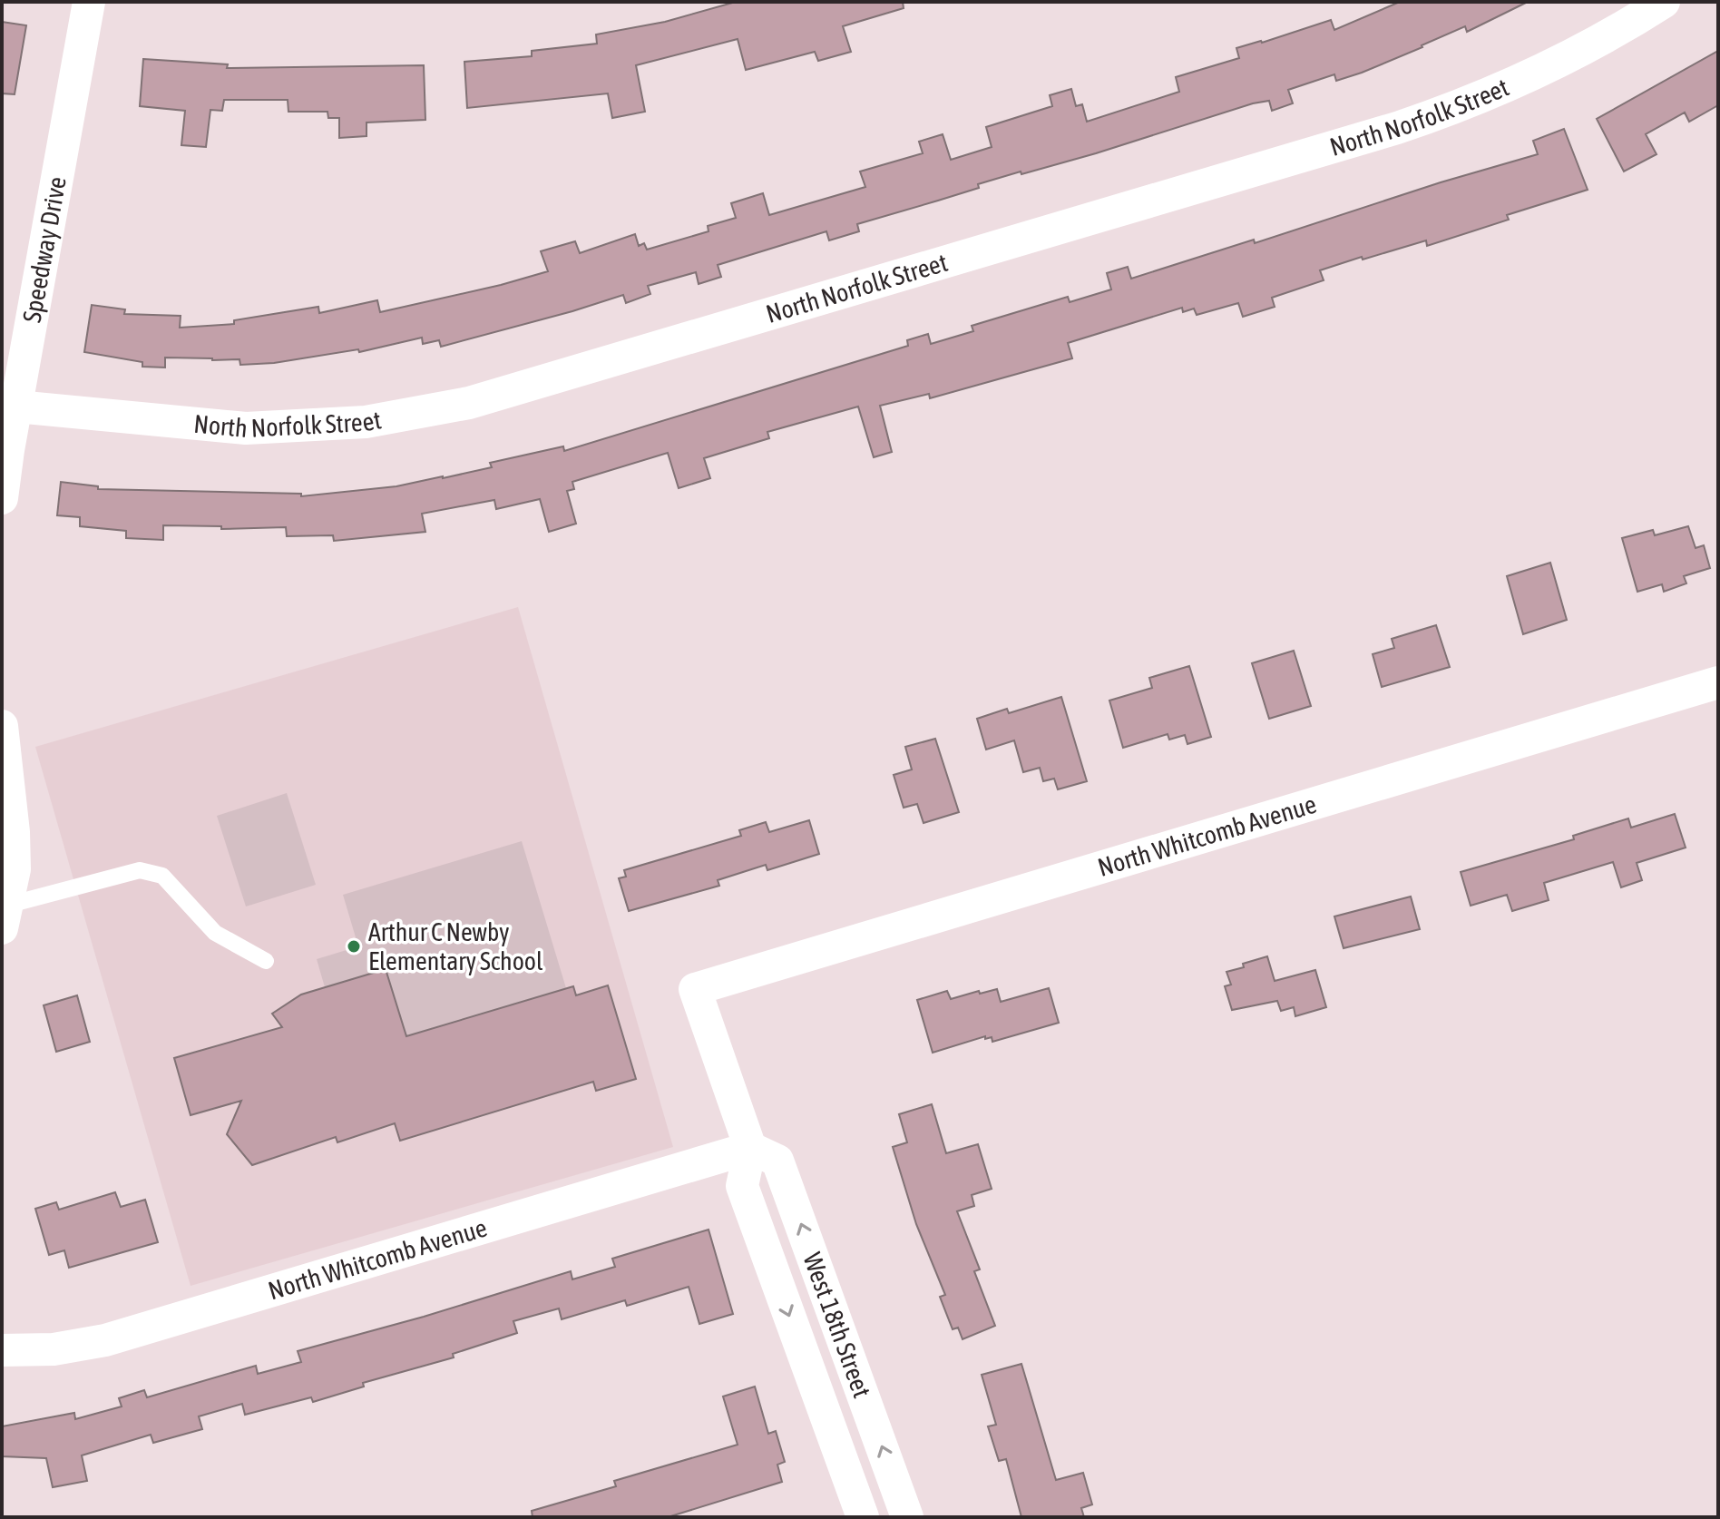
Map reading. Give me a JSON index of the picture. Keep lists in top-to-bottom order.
{
  "streets": {
    "street": [
      "North Norfolk Street",
      "Speedway Drive",
      "North Whitcomb Avenue",
      "West 18th Street"
    ]
  },
  "crossings": [
    ["North Norfolk Street", "Speedway Drive"],
    ["North Whitcomb Avenue", "West 18th Street"]
  ],
  "places": ["Arthur C Newby Elementary School"]
}
